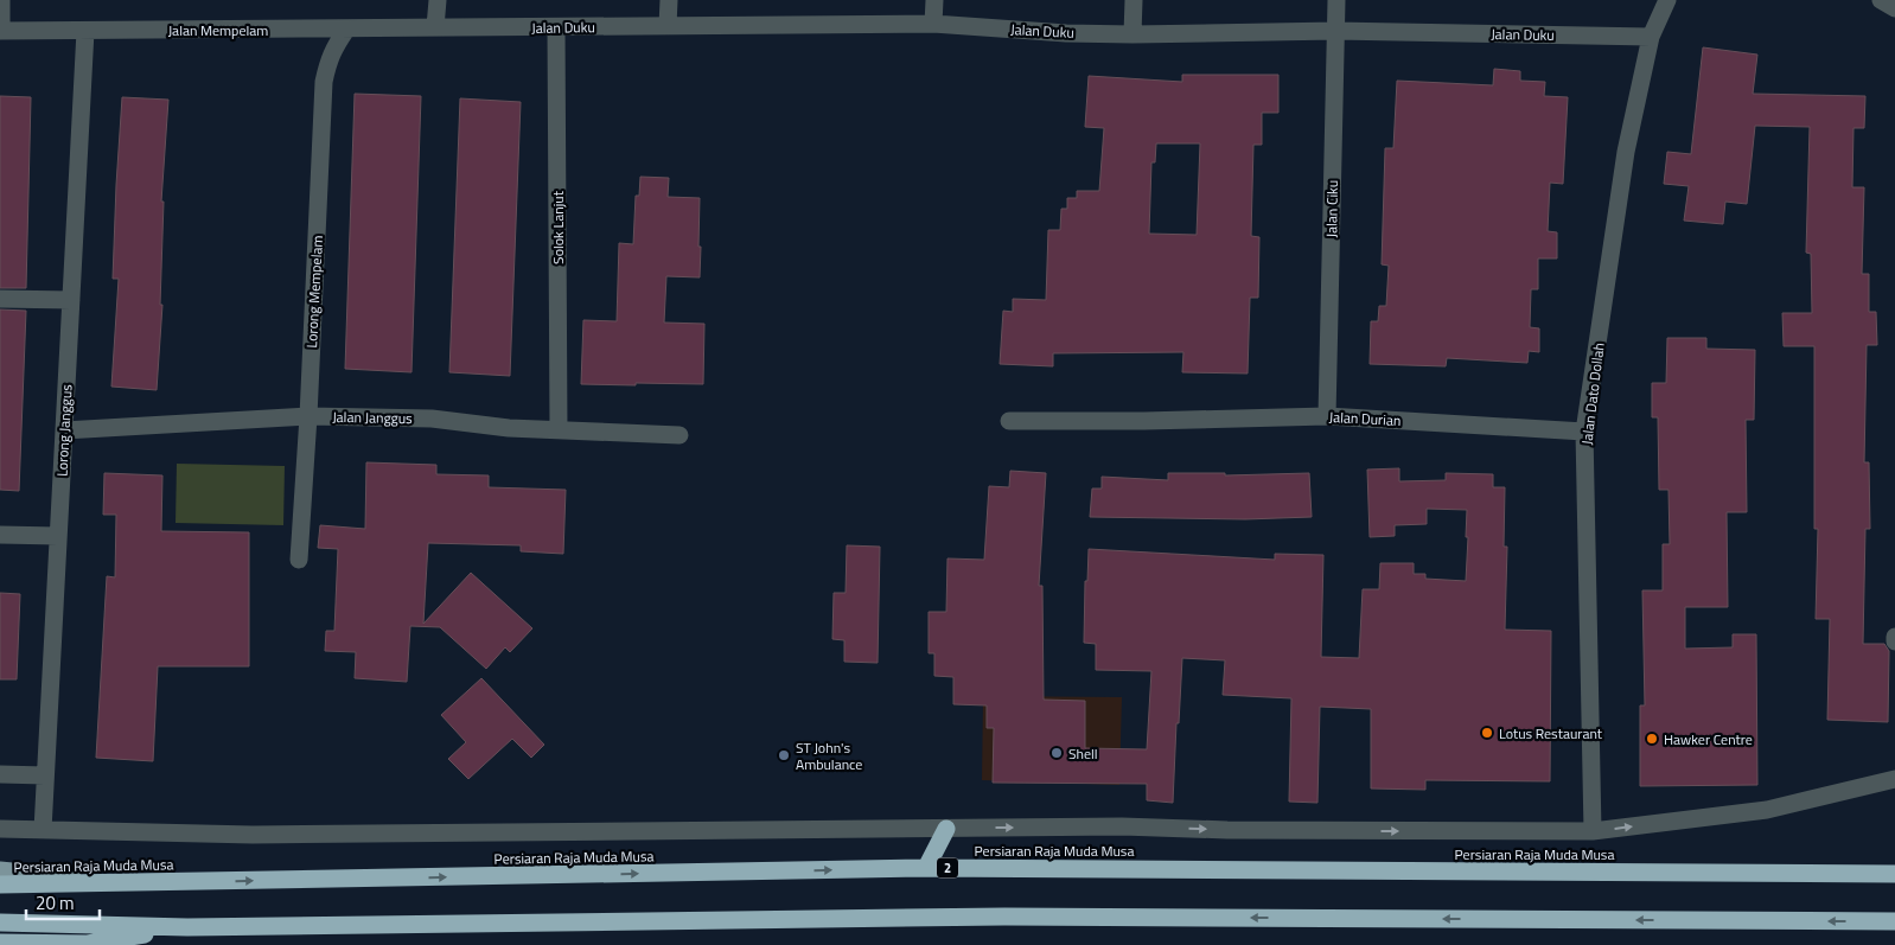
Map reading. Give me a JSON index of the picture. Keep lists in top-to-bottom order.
{
  "streets": {
    "highway": ["Persiaran Raja Muda Musa", "2"],
    "street": [
      "Jalan Duku",
      "Jalan Mempelam",
      "Jalan Ciku",
      "Solok Lanjut",
      "Lorong Mempelam",
      "Jalan Dato Dollah",
      "Jalan Janggus",
      "Jalan Durian",
      "Lorong Janggus"
    ]
  },
  "crossings": [
    ["Jalan Duku", "Jalan Mempelam"],
    ["Jalan Duku", "Jalan Ciku"],
    ["Jalan Duku", "Solok Lanjut"],
    ["Jalan Duku", "Jalan Dato Dollah"],
    ["Jalan Mempelam", "Lorong Mempelam"],
    ["Jalan Mempelam", "Lorong Janggus"],
    ["Jalan Ciku", "Jalan Durian"],
    ["Solok Lanjut", "Jalan Janggus"],
    ["Lorong Mempelam", "Jalan Janggus"],
    ["Jalan Dato Dollah", "Jalan Durian"],
    ["Jalan Janggus", "Lorong Janggus"]
  ],
  "places": [
    "Lotus Restaurant",
    "Hawker Centre",
    "Shell",
    "ST John's Ambulance"
  ],
  "scale_bar": "20 m"
}
